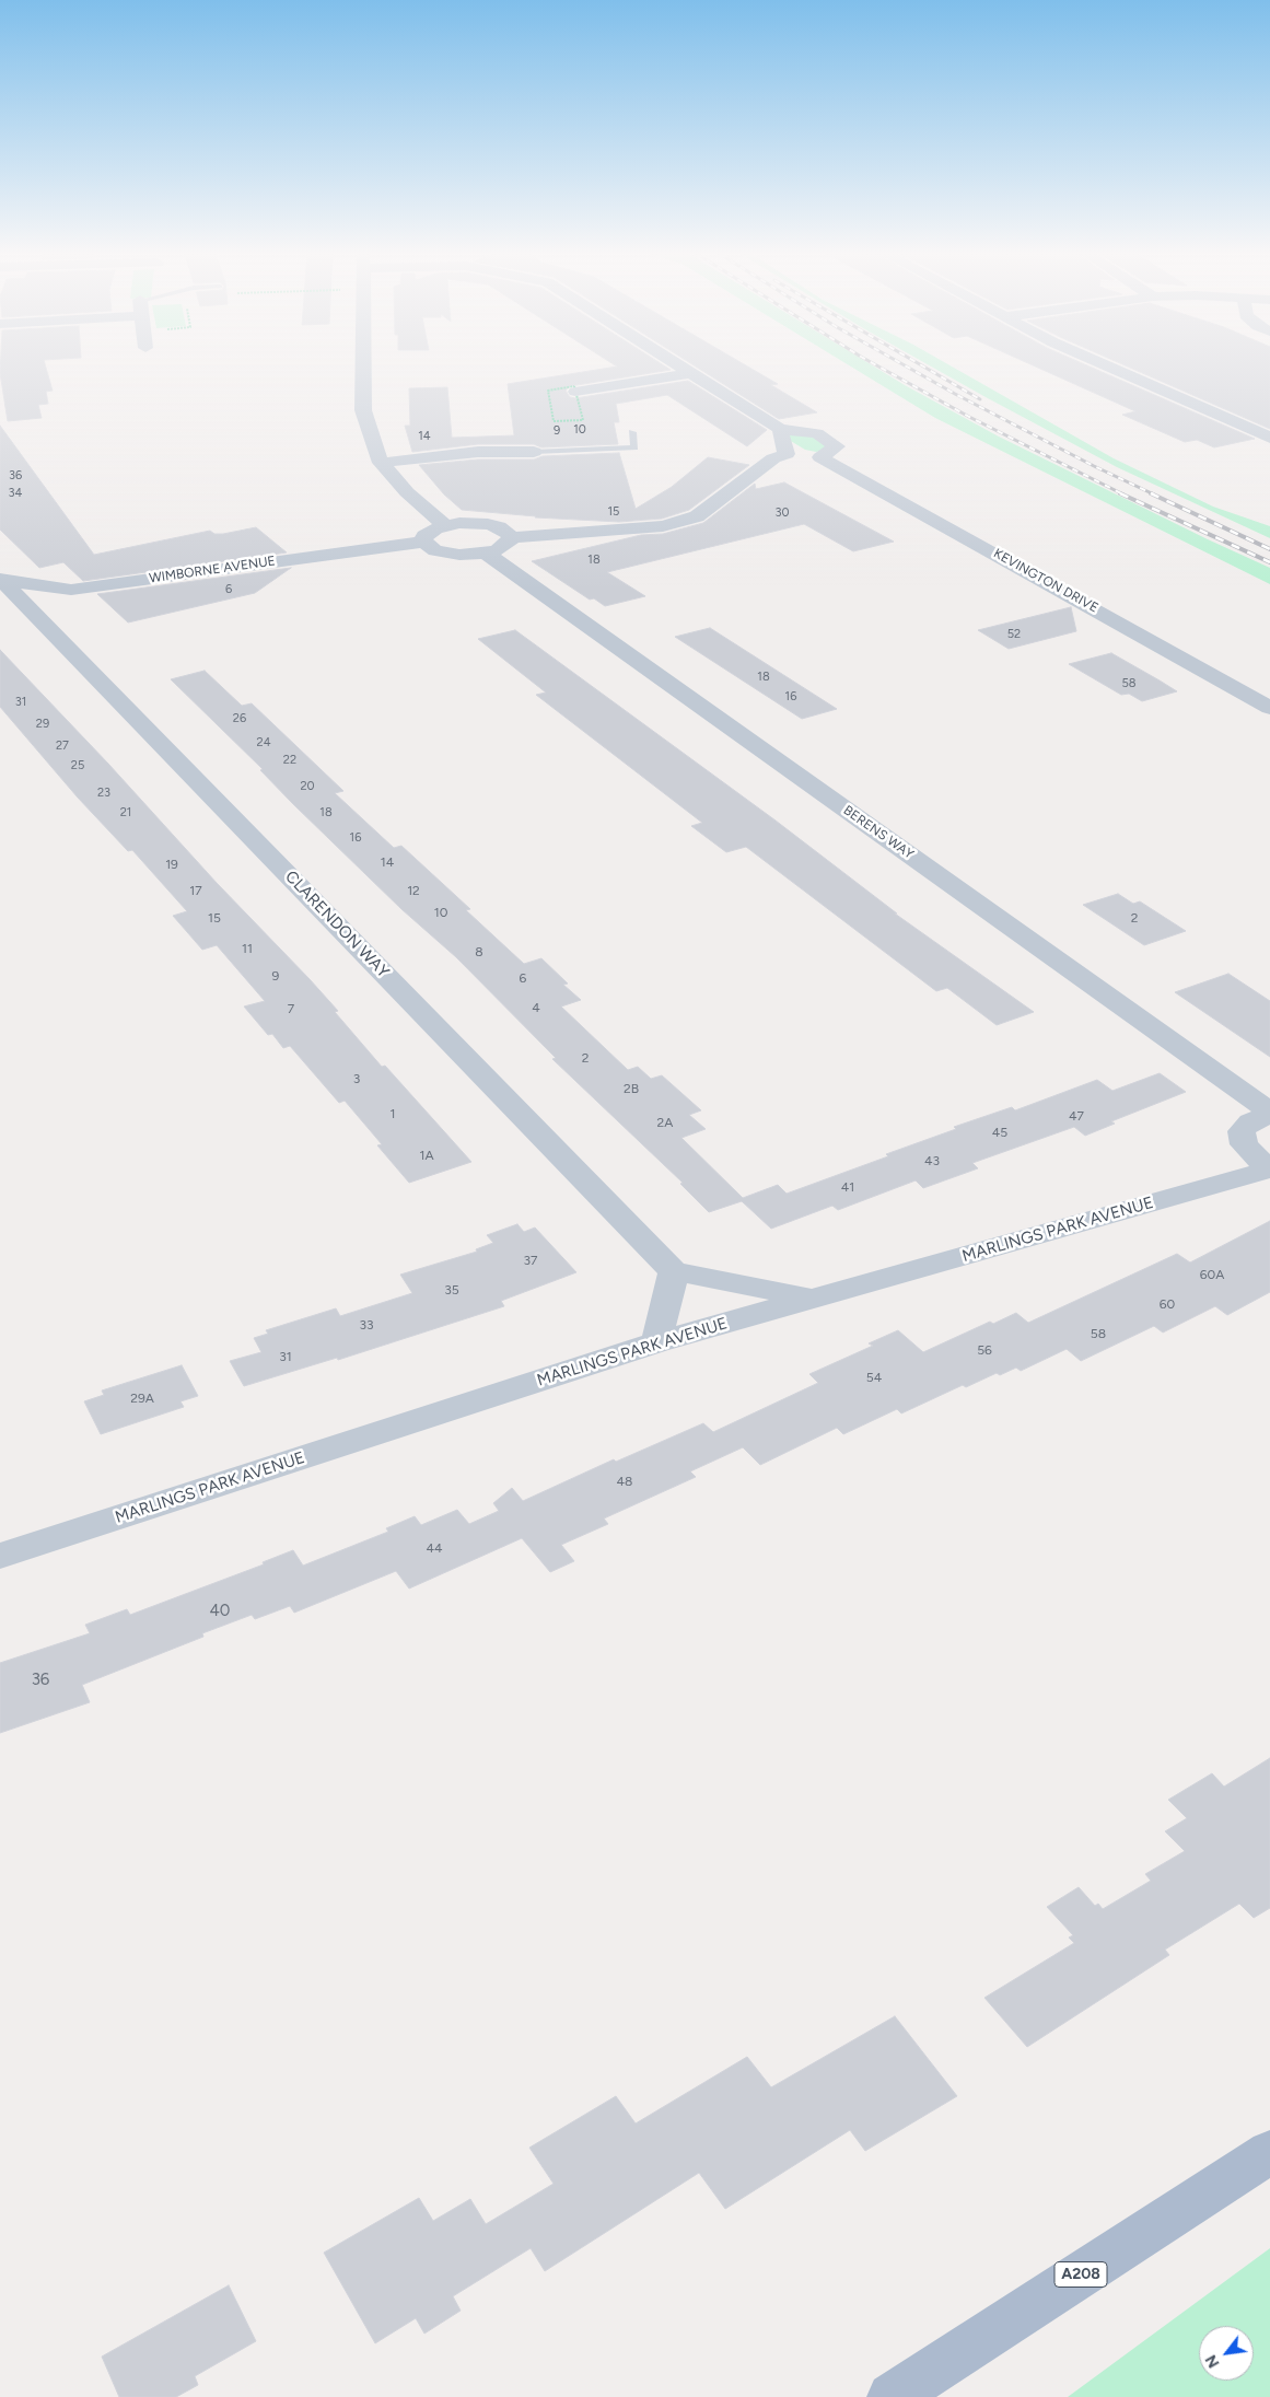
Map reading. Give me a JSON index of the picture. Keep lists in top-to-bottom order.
{
  "streets": {
    "main road": ["A208"],
    "street": [
      "WIMBORNE AVENUE",
      "KEVINGTON DRIVE",
      "BERENS WAY",
      "CLARENDON WAY",
      "MARLINGS PARK AVENUE"
    ]
  },
  "crossings": [
    ["WIMBORNE AVENUE", "CLARENDON WAY"],
    ["BERENS WAY", "MARLINGS PARK AVENUE"]
  ],
  "house_numbers": [
    "10",
    "9",
    "14",
    "36",
    "34",
    "15",
    "30",
    "18",
    "6",
    "52",
    "18",
    "58",
    "16",
    "31",
    "26",
    "29",
    "24",
    "27",
    "22",
    "25",
    "20",
    "23",
    "21",
    "18",
    "16",
    "14",
    "19",
    "17",
    "12",
    "10",
    "15",
    "2",
    "11",
    "8",
    "9",
    "6",
    "4",
    "7",
    "2",
    "3",
    "2B",
    "1",
    "47",
    "2A",
    "45",
    "1A",
    "43",
    "41",
    "37",
    "60A",
    "35",
    "60",
    "33",
    "58",
    "56",
    "31",
    "54",
    "29A",
    "48",
    "44",
    "40",
    "36"
  ],
  "north": "bottom left"
}
